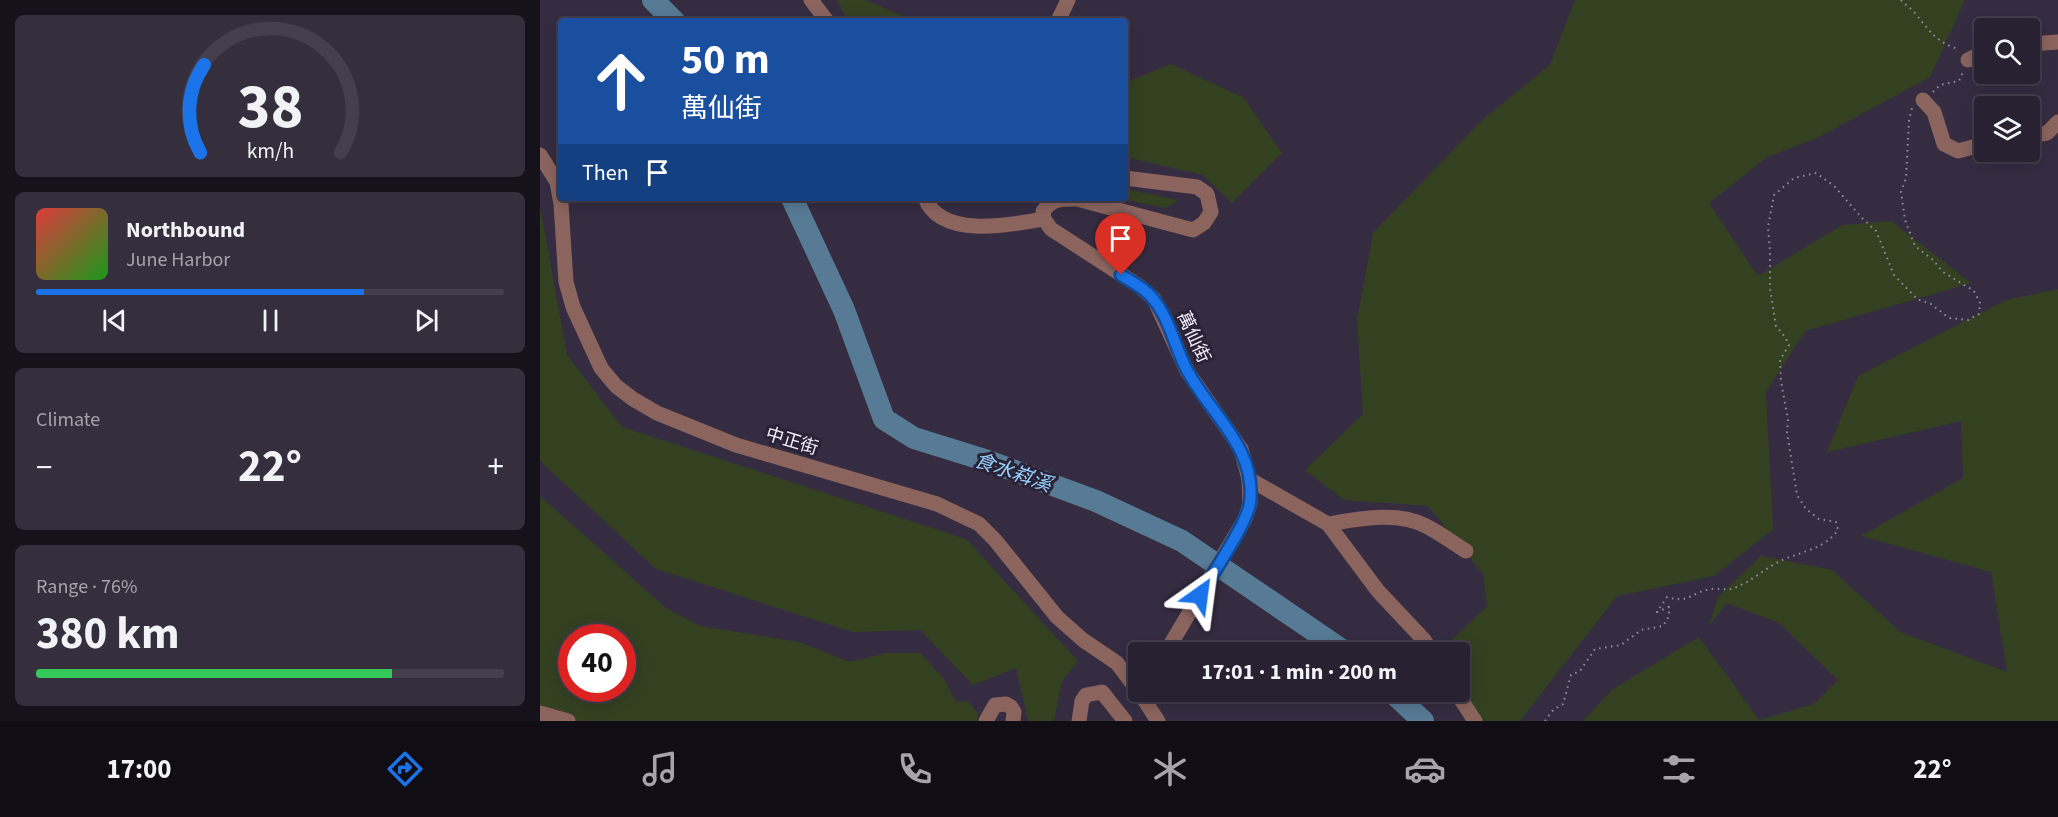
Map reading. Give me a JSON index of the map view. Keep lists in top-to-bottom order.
{
  "streets": {
    "street": ["萬仙街", "中正街"]
  },
  "water": ["食水嵙溪"],
  "page": {
    "turn": ["50 m", "萬仙街"],
    "then": "Then",
    "song": ["Northbound", "June Harbor"],
    "tile": [
      "Climate",
      ["Range · 76%", "380 km"]
    ],
    "heat": ["−", "22°", "+"],
    "limit": "40",
    "trip": "17:01 · 1 min · 200 m",
    "tabs": ["17:00", "22°"],
    "gauge": ["38", "km/h"]
  }
}
